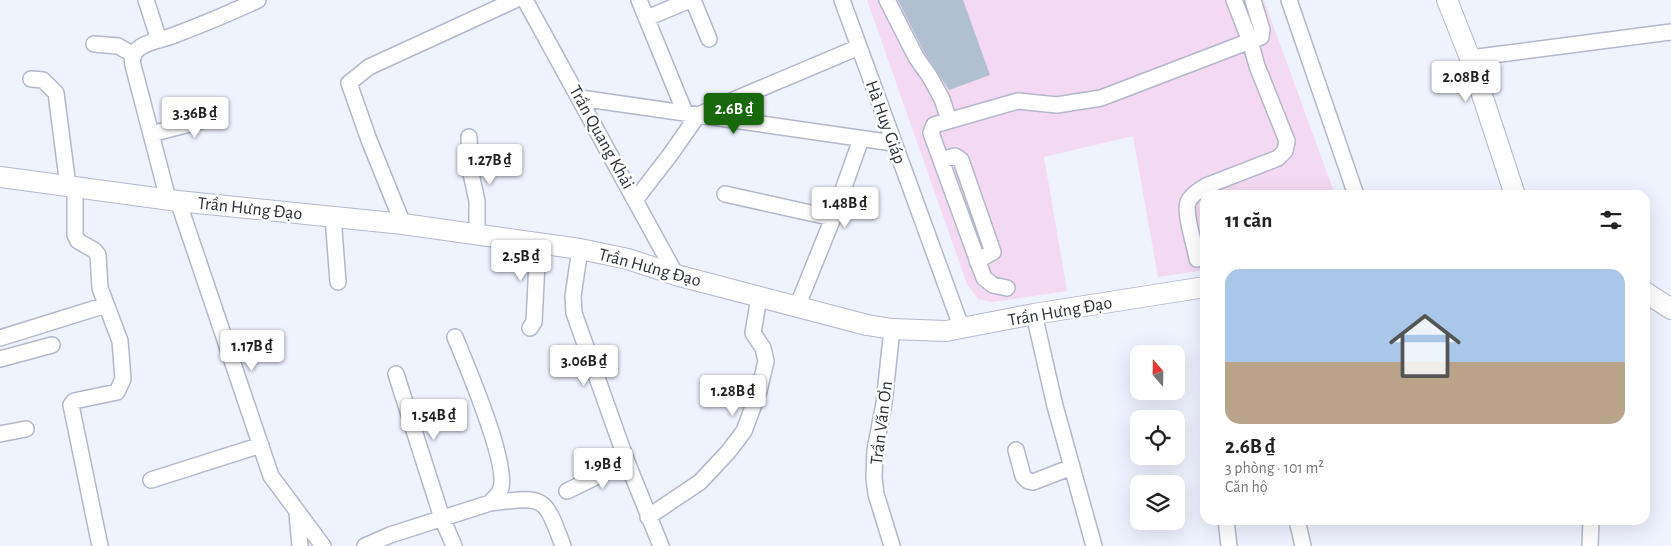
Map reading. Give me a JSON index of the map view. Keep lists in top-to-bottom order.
{
  "streets": {
    "main road": ["Trần Hưng Đạo"],
    "street": ["Hà Huy Giáp", "Trần Quang Khải", "Trần Văn Ơn"]
  },
  "crossings": [
    ["Hà Huy Giáp", "Trần Hưng Đạo"],
    ["Trần Quang Khải", "Trần Hưng Đạo"],
    ["Trần Hưng Đạo", "Trần Văn Ơn"]
  ],
  "north": "top",
  "page": {
    "price": [
      "2.08B ₫",
      "2.6B ₫",
      "3.36B ₫",
      "1.27B ₫",
      "1.48B ₫",
      "2.5B ₫",
      "1.17B ₫",
      "3.06B ₫",
      "1.28B ₫",
      "1.54B ₫",
      "1.9B ₫"
    ],
    "heading": "11 căn",
    "list": [
      {
        "name": "2.6B ₫",
        "note": "3 phòng · 101 m² · Căn hộ"
      }
    ]
  }
}
